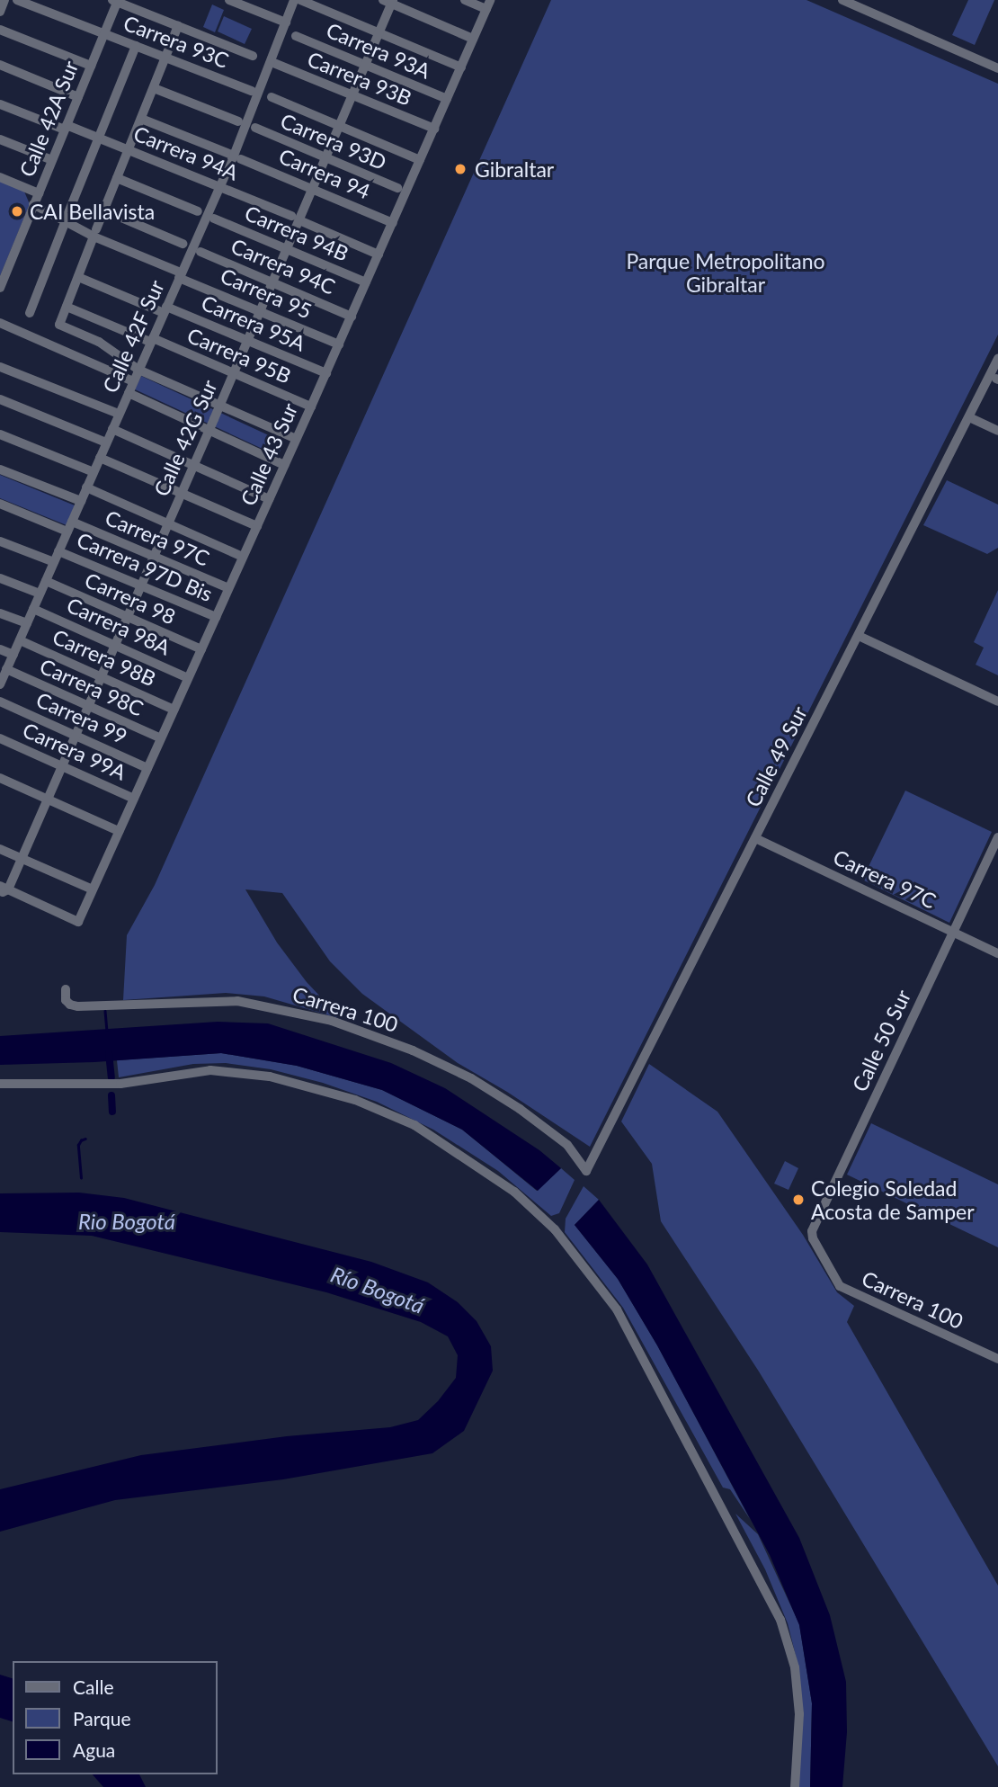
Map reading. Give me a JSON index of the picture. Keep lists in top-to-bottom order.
{
  "streets": {
    "street": [
      "Carrera 93C",
      "Carrera 93A",
      "Carrera 93B",
      "Calle 42A Sur",
      "Carrera 93D",
      "Carrera 94A",
      "Carrera 94",
      "Carrera 94B",
      "Carrera 94C",
      "Carrera 95",
      "Carrera 95A",
      "Calle 42F Sur",
      "Carrera 95B",
      "Calle 42G Sur",
      "Calle 43 Sur",
      "Carrera 97C",
      "Carrera 97D Bis",
      "Carrera 98",
      "Carrera 98A",
      "Carrera 98B",
      "Carrera 98C",
      "Carrera 99",
      "Carrera 99A",
      "Calle 49 Sur",
      "Carrera 100",
      "Calle 50 Sur"
    ]
  },
  "crossings": [
    ["Carrera 93C", "Calle 42A Sur"],
    ["Carrera 93A", "Calle 42G Sur"],
    ["Carrera 93A", "Calle 43 Sur"],
    ["Carrera 93B", "Calle 42F Sur"],
    ["Carrera 93B", "Calle 42G Sur"],
    ["Carrera 93B", "Calle 43 Sur"],
    ["Calle 42A Sur", "Carrera 94A"],
    ["Calle 42A Sur", "Carrera 95"],
    ["Carrera 93D", "Calle 42G Sur"],
    ["Carrera 94A", "Calle 42F Sur"],
    ["Carrera 94A", "Calle 42G Sur"],
    ["Carrera 94A", "Calle 43 Sur"],
    ["Carrera 94", "Calle 42F Sur"],
    ["Carrera 94", "Calle 42G Sur"],
    ["Carrera 94", "Calle 43 Sur"],
    ["Carrera 94B", "Calle 42G Sur"],
    ["Carrera 94B", "Calle 43 Sur"],
    ["Carrera 94C", "Calle 42G Sur"],
    ["Carrera 94C", "Calle 43 Sur"],
    ["Carrera 95", "Calle 42F Sur"],
    ["Carrera 95", "Calle 42G Sur"],
    ["Carrera 95", "Calle 43 Sur"],
    ["Carrera 95A", "Calle 42F Sur"],
    ["Carrera 95A", "Calle 42G Sur"],
    ["Carrera 95A", "Calle 43 Sur"],
    ["Calle 42F Sur", "Carrera 95B"],
    ["Calle 42F Sur", "Carrera 97C"],
    ["Calle 42F Sur", "Carrera 97D Bis"],
    ["Calle 42F Sur", "Carrera 98"],
    ["Calle 42F Sur", "Carrera 98A"],
    ["Calle 42F Sur", "Carrera 98B"],
    ["Calle 42F Sur", "Carrera 98C"],
    ["Carrera 95B", "Calle 42G Sur"],
    ["Carrera 95B", "Calle 43 Sur"],
    ["Calle 42G Sur", "Calle 43 Sur"],
    ["Calle 42G Sur", "Carrera 97C"],
    ["Calle 42G Sur", "Carrera 97D Bis"],
    ["Calle 42G Sur", "Carrera 98"],
    ["Calle 42G Sur", "Carrera 98A"],
    ["Calle 42G Sur", "Carrera 98B"],
    ["Calle 42G Sur", "Carrera 98C"],
    ["Calle 42G Sur", "Carrera 99"],
    ["Calle 42G Sur", "Carrera 99A"],
    ["Calle 43 Sur", "Carrera 97C"],
    ["Calle 43 Sur", "Carrera 97D Bis"],
    ["Calle 43 Sur", "Carrera 98"],
    ["Calle 43 Sur", "Carrera 98A"],
    ["Calle 43 Sur", "Carrera 98B"],
    ["Calle 43 Sur", "Carrera 98C"],
    ["Calle 43 Sur", "Carrera 99"],
    ["Calle 43 Sur", "Carrera 99A"],
    ["Carrera 97C", "Calle 49 Sur"],
    ["Carrera 97C", "Calle 50 Sur"],
    ["Calle 49 Sur", "Carrera 100"],
    ["Carrera 100", "Calle 50 Sur"]
  ],
  "water": ["Rio Bogotá", "Río Bogotá"],
  "parks": ["Parque Metropolitano Gibraltar"],
  "places": ["Gibraltar", "CAI Bellavista", "Colegio Soledad Acosta de Samper"],
  "legend": ["Calle", "Parque", "Agua"]
}
